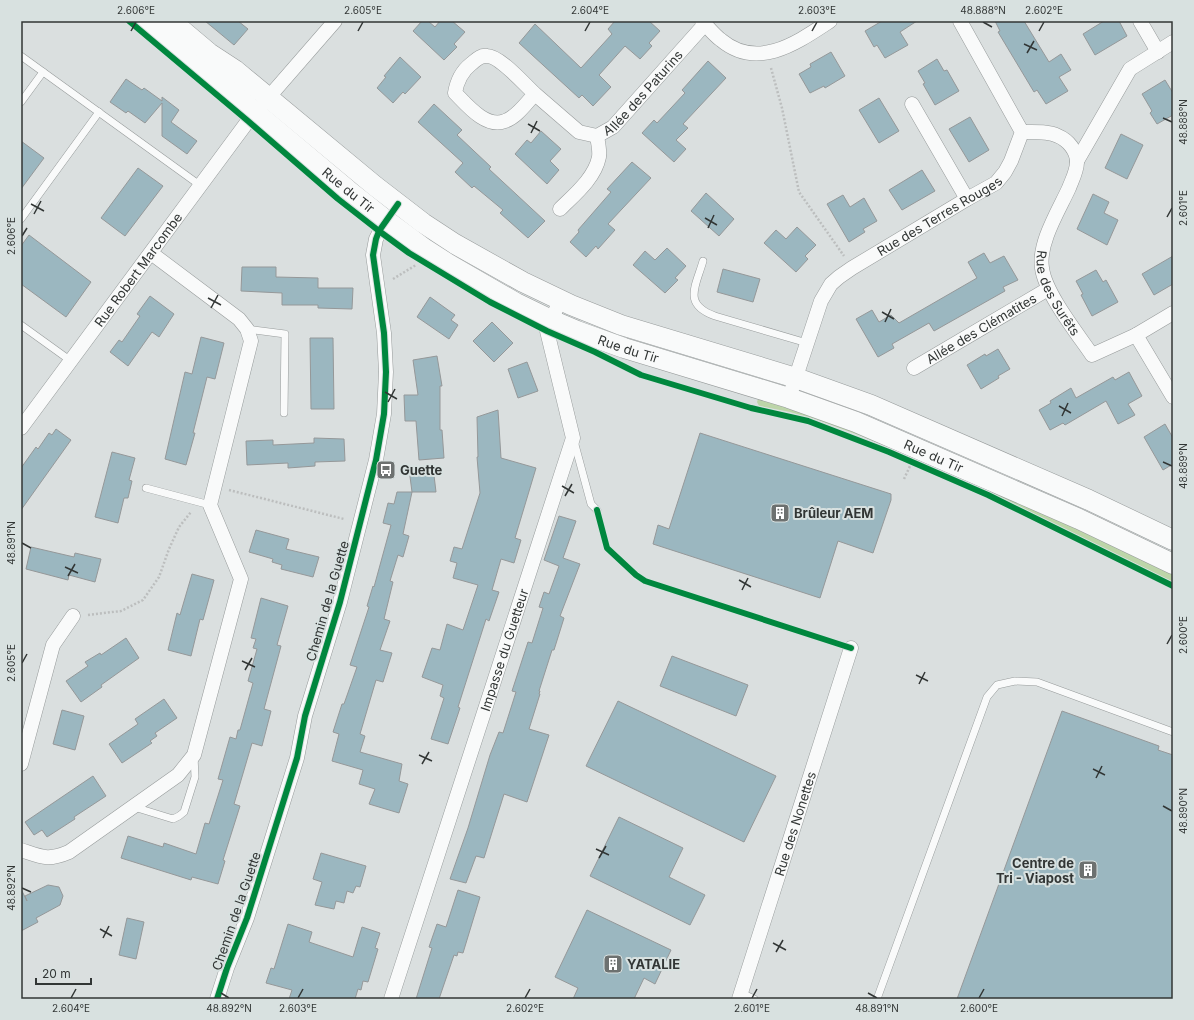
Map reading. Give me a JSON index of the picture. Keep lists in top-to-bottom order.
{
  "streets": {
    "main road": ["Rue du Tir", "Chemin de la Guette"],
    "street": [
      "Allée des Paturins",
      "Rue des Terres Rouges",
      "Rue Robert Marcombe",
      "Rue des Surêts",
      "Allée des Clématites",
      "Impasse du Guetteur",
      "Rue des Nonettes"
    ]
  },
  "crossings": [
    ["Rue du Tir", "Rue des Terres Rouges"],
    ["Rue du Tir", "Rue Robert Marcombe"],
    ["Rue du Tir", "Chemin de la Guette"],
    ["Rue des Surêts", "Allée des Clématites"]
  ],
  "places": {
    "bus stop": ["Guette"],
    "building": ["Brûleur AEM", "Centre de Tri - Viapost", "YATALIE"]
  },
  "scale_bar": "20 m",
  "coordinates": [
    "2.606°E",
    "2.605°E",
    "2.604°E",
    "2.603°E",
    "48.888°N",
    "2.602°E",
    "2.601°E",
    "48.889°N",
    "48.891°N",
    "2.600°E",
    "48.890°N",
    "48.892°N"
  ]
}
